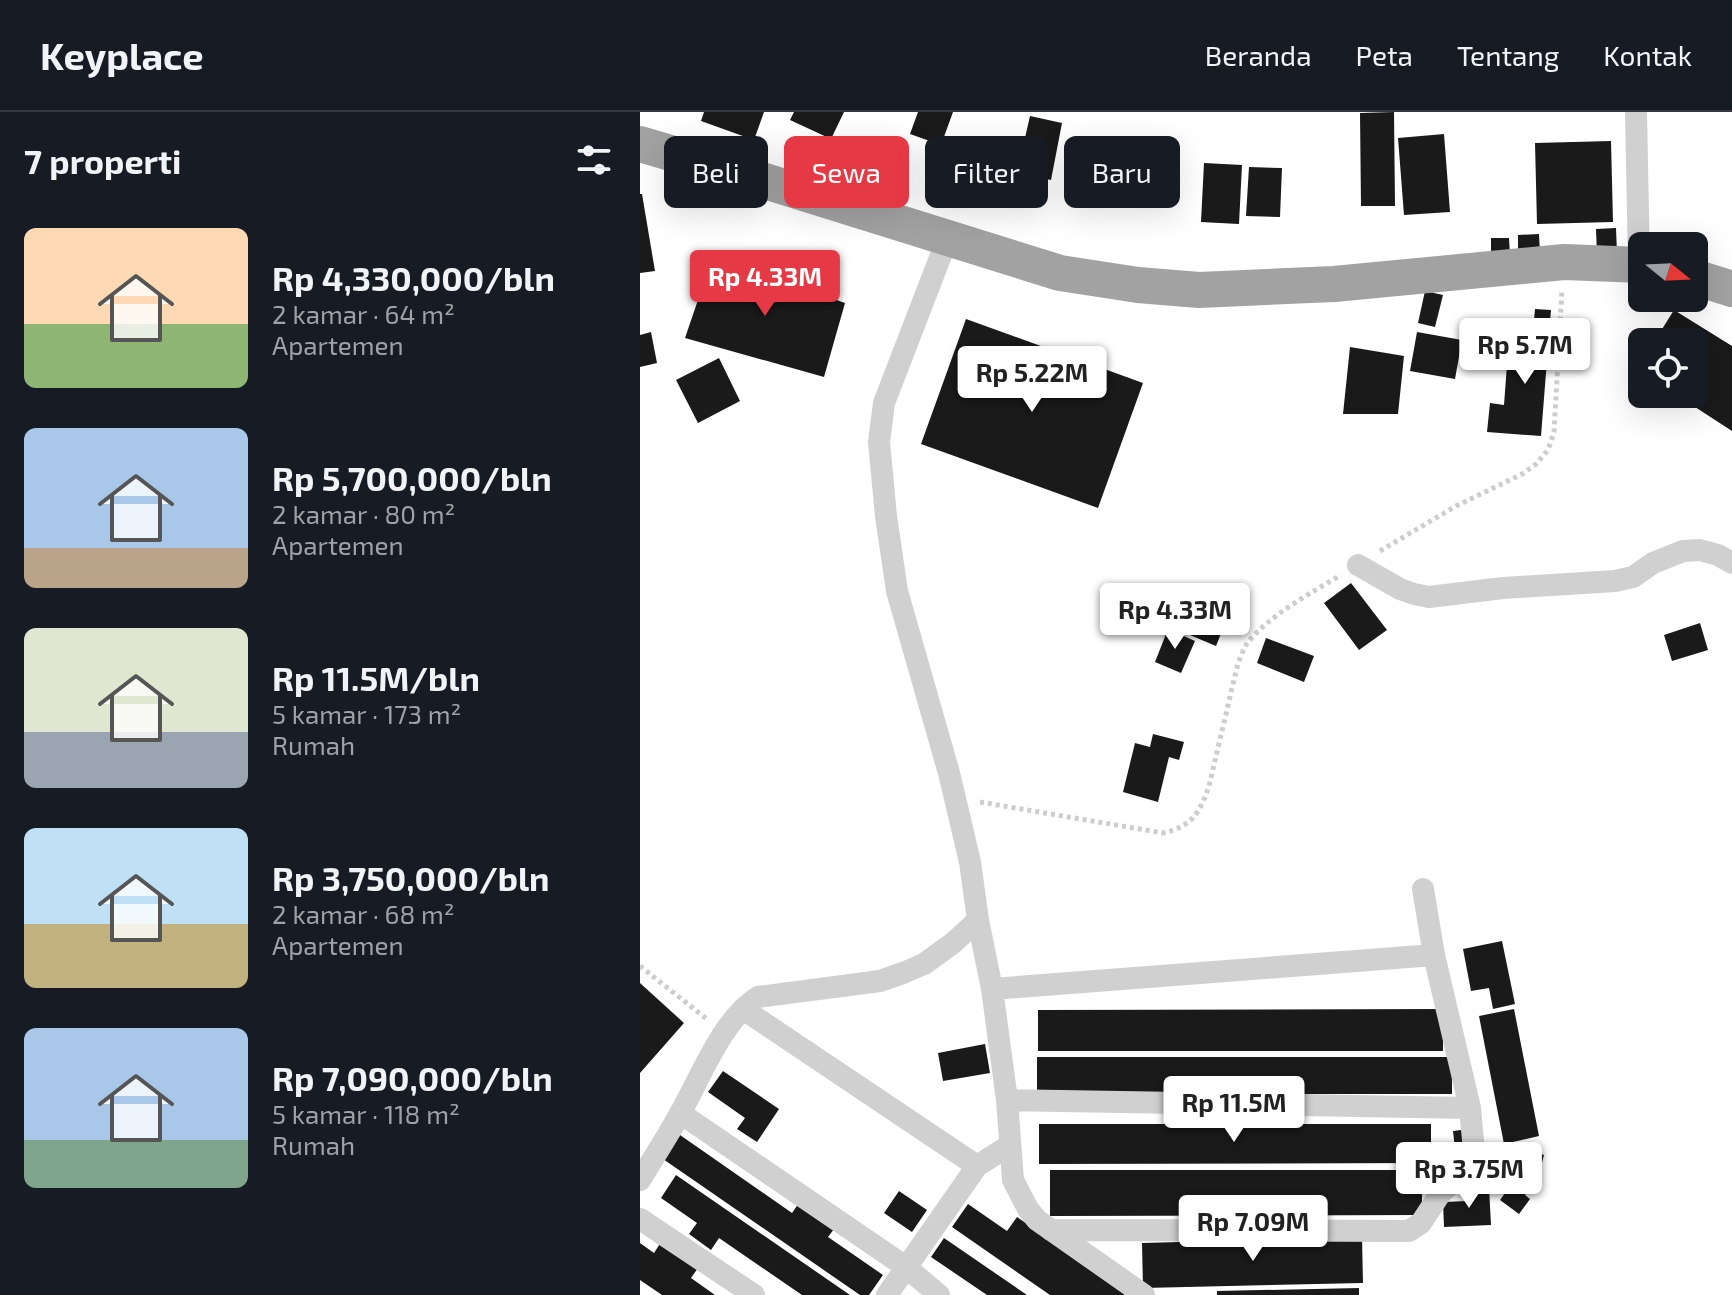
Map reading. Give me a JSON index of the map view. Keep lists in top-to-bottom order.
{
  "north": "right",
  "page": {
    "header": "Keyplace",
    "nav": [
      "Beranda",
      "Peta",
      "Tentang",
      "Kontak"
    ],
    "heading": "7 properti",
    "chip": [
      "Beli",
      "Sewa",
      "Filter",
      "Baru"
    ],
    "list": [
      {
        "name": "Rp 4,330,000/bln",
        "note": "2 kamar · 64 m² · Apartemen"
      },
      {
        "name": "Rp 5,700,000/bln",
        "note": "2 kamar · 80 m² · Apartemen"
      },
      {
        "name": "Rp 11.5M/bln",
        "note": "5 kamar · 173 m² · Rumah"
      },
      {
        "name": "Rp 3,750,000/bln",
        "note": "2 kamar · 68 m² · Apartemen"
      },
      {
        "name": "Rp 7,090,000/bln",
        "note": "5 kamar · 118 m² · Rumah"
      }
    ],
    "price": [
      "Rp 4.33M",
      "Rp 5.7M",
      "Rp 5.22M",
      "Rp 4.33M",
      "Rp 11.5M",
      "Rp 3.75M",
      "Rp 7.09M"
    ]
  }
}
